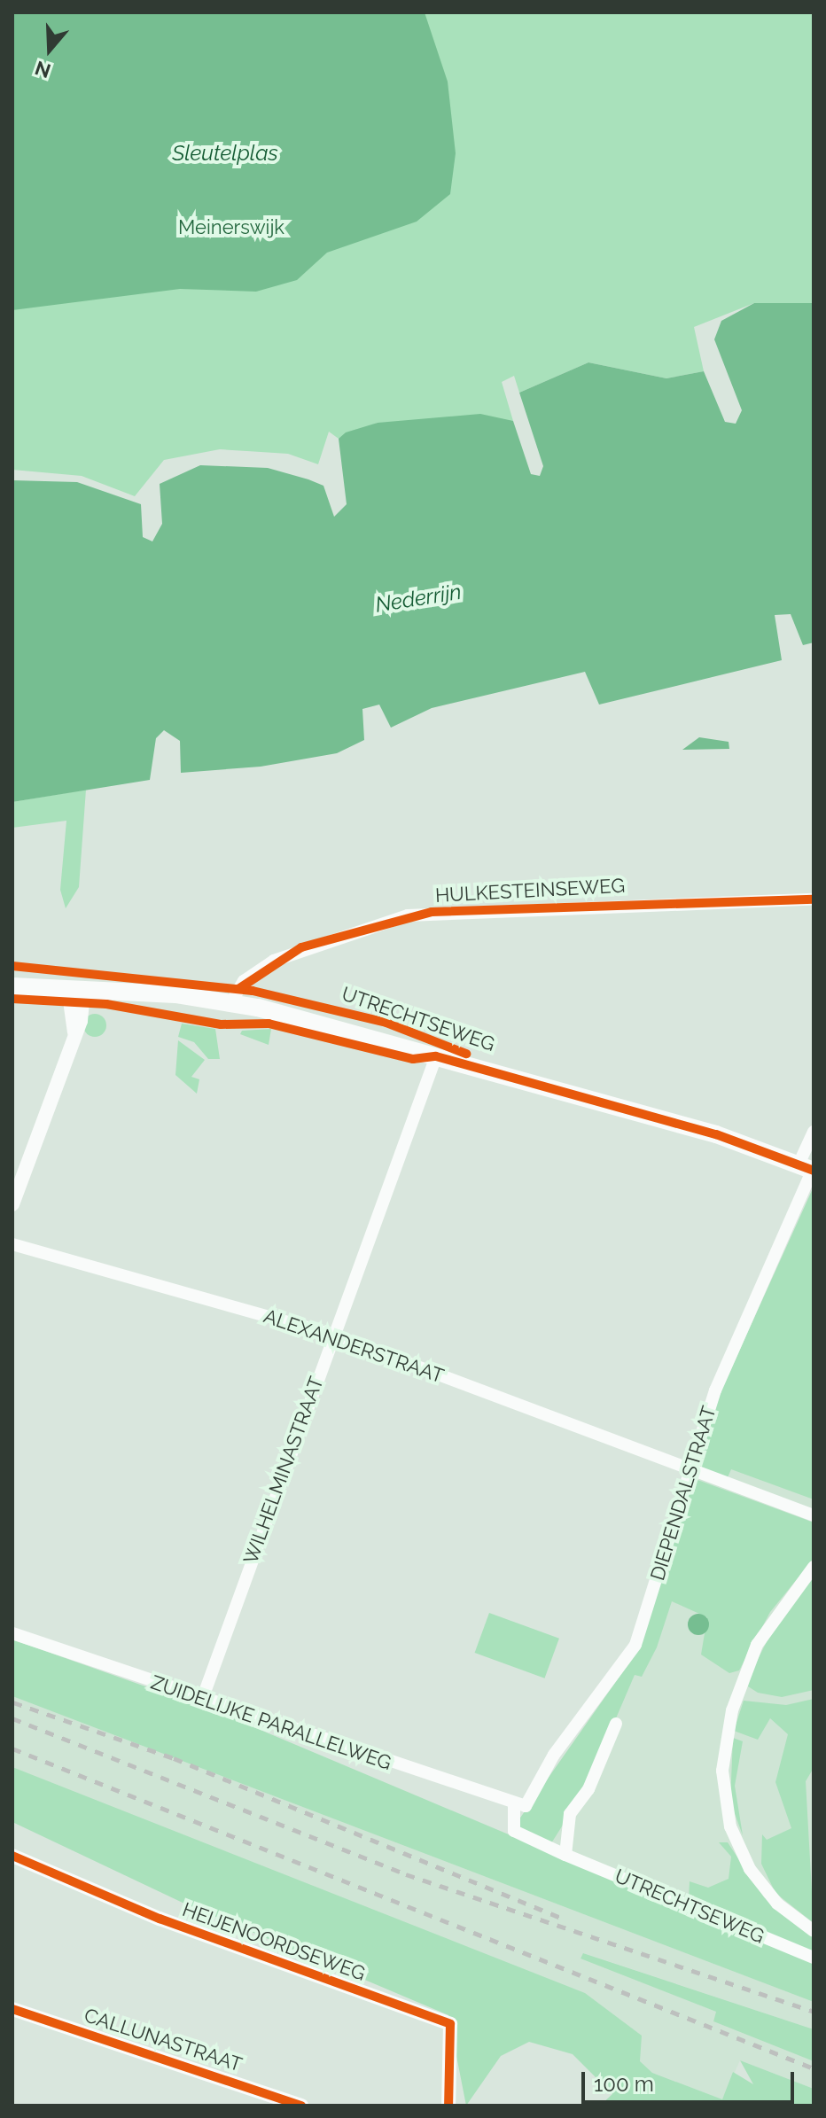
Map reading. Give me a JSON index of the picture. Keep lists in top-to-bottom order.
{
  "streets": {
    "main road": ["UTRECHTSEWEG"],
    "street": [
      "HULKESTEINSEWEG",
      "ALEXANDERSTRAAT",
      "WILHELMINASTRAAT",
      "DIEPENDALSTRAAT",
      "ZUIDELIJKE PARALLELWEG",
      "HEIJENOORDSEWEG",
      "CALLUNASTRAAT"
    ]
  },
  "crossings": [
    ["HULKESTEINSEWEG", "UTRECHTSEWEG"],
    ["UTRECHTSEWEG", "WILHELMINASTRAAT"],
    ["UTRECHTSEWEG", "DIEPENDALSTRAAT"],
    ["UTRECHTSEWEG", "ZUIDELIJKE PARALLELWEG"],
    ["ALEXANDERSTRAAT", "WILHELMINASTRAAT"],
    ["ALEXANDERSTRAAT", "DIEPENDALSTRAAT"],
    ["WILHELMINASTRAAT", "ZUIDELIJKE PARALLELWEG"],
    ["DIEPENDALSTRAAT", "ZUIDELIJKE PARALLELWEG"]
  ],
  "water": ["Sleutelplas", "Nederrijn"],
  "parks": ["Meinerswijk"],
  "scale_bar": "100 m",
  "north": "bottom"
}
